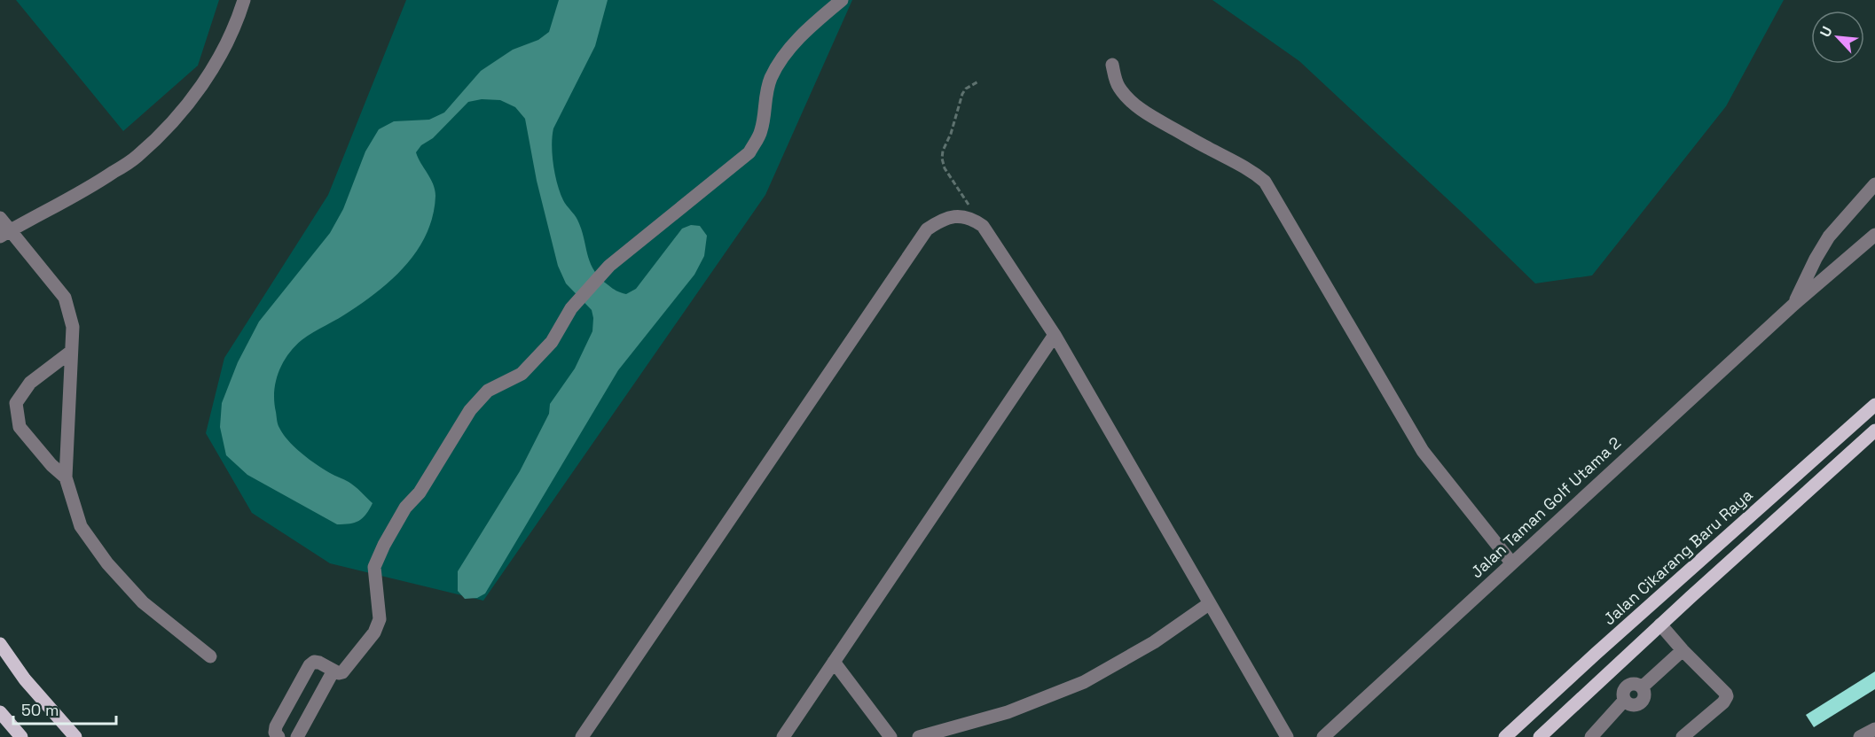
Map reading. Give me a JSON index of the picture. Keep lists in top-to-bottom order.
{
  "streets": {
    "main road": ["Jalan Cikarang Baru Raya"],
    "street": ["Jalan Taman Golf Utama 2"]
  },
  "scale_bar": "50 m",
  "north": "top left"
}
